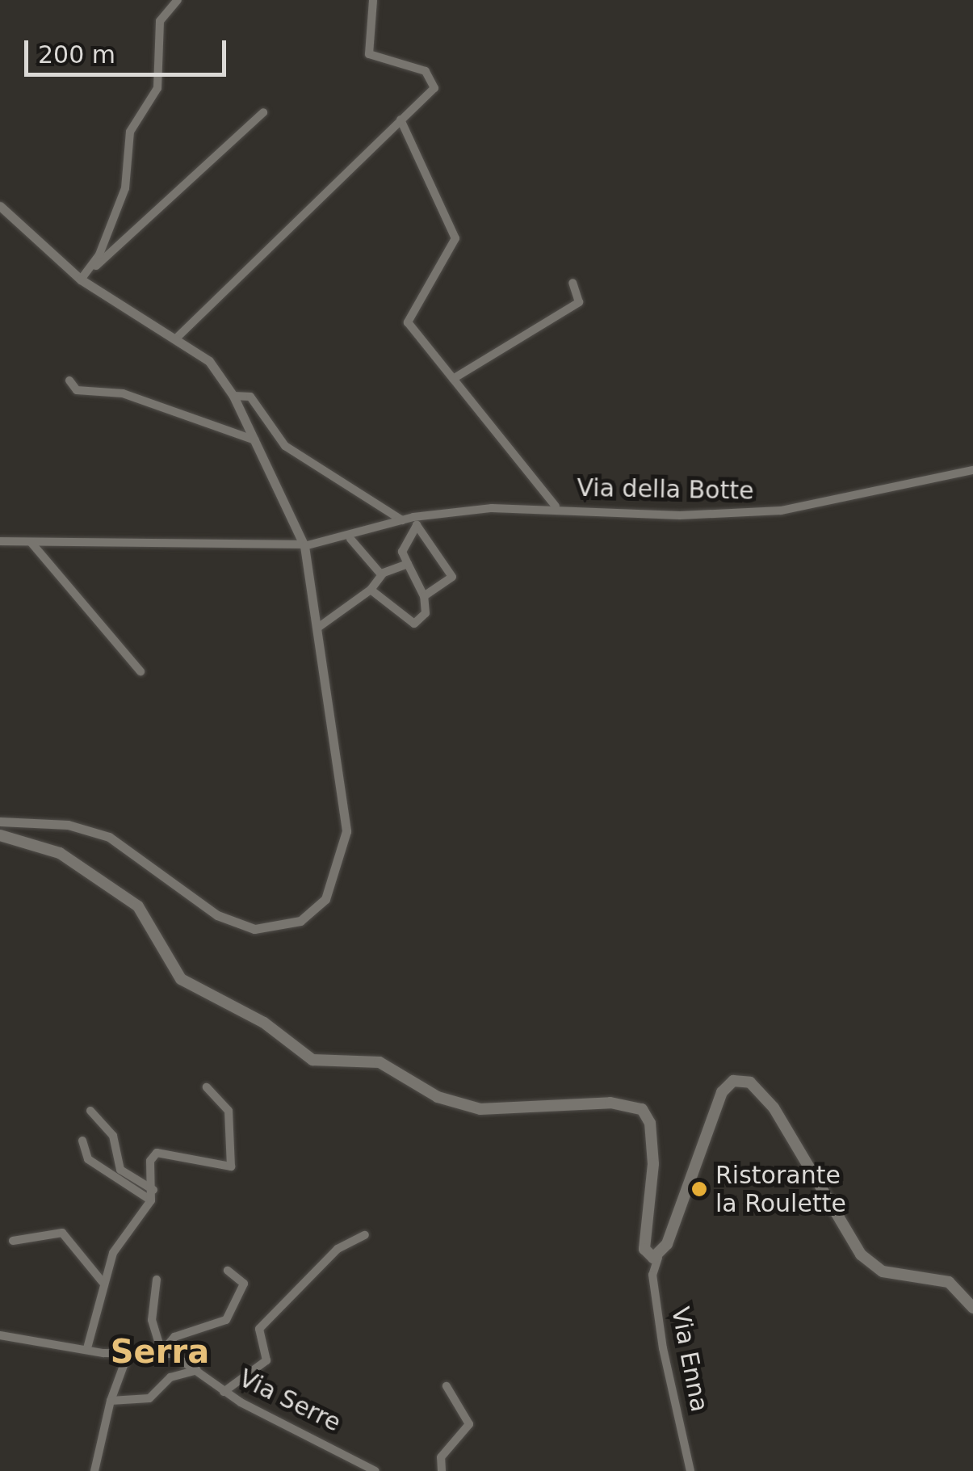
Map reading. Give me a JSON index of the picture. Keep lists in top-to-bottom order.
{
  "streets": {
    "street": ["Via della Botte", "Via Enna", "Via Serre"]
  },
  "districts": ["Serra"],
  "places": ["Ristorante la Roulette"],
  "scale_bar": "200 m"
}
